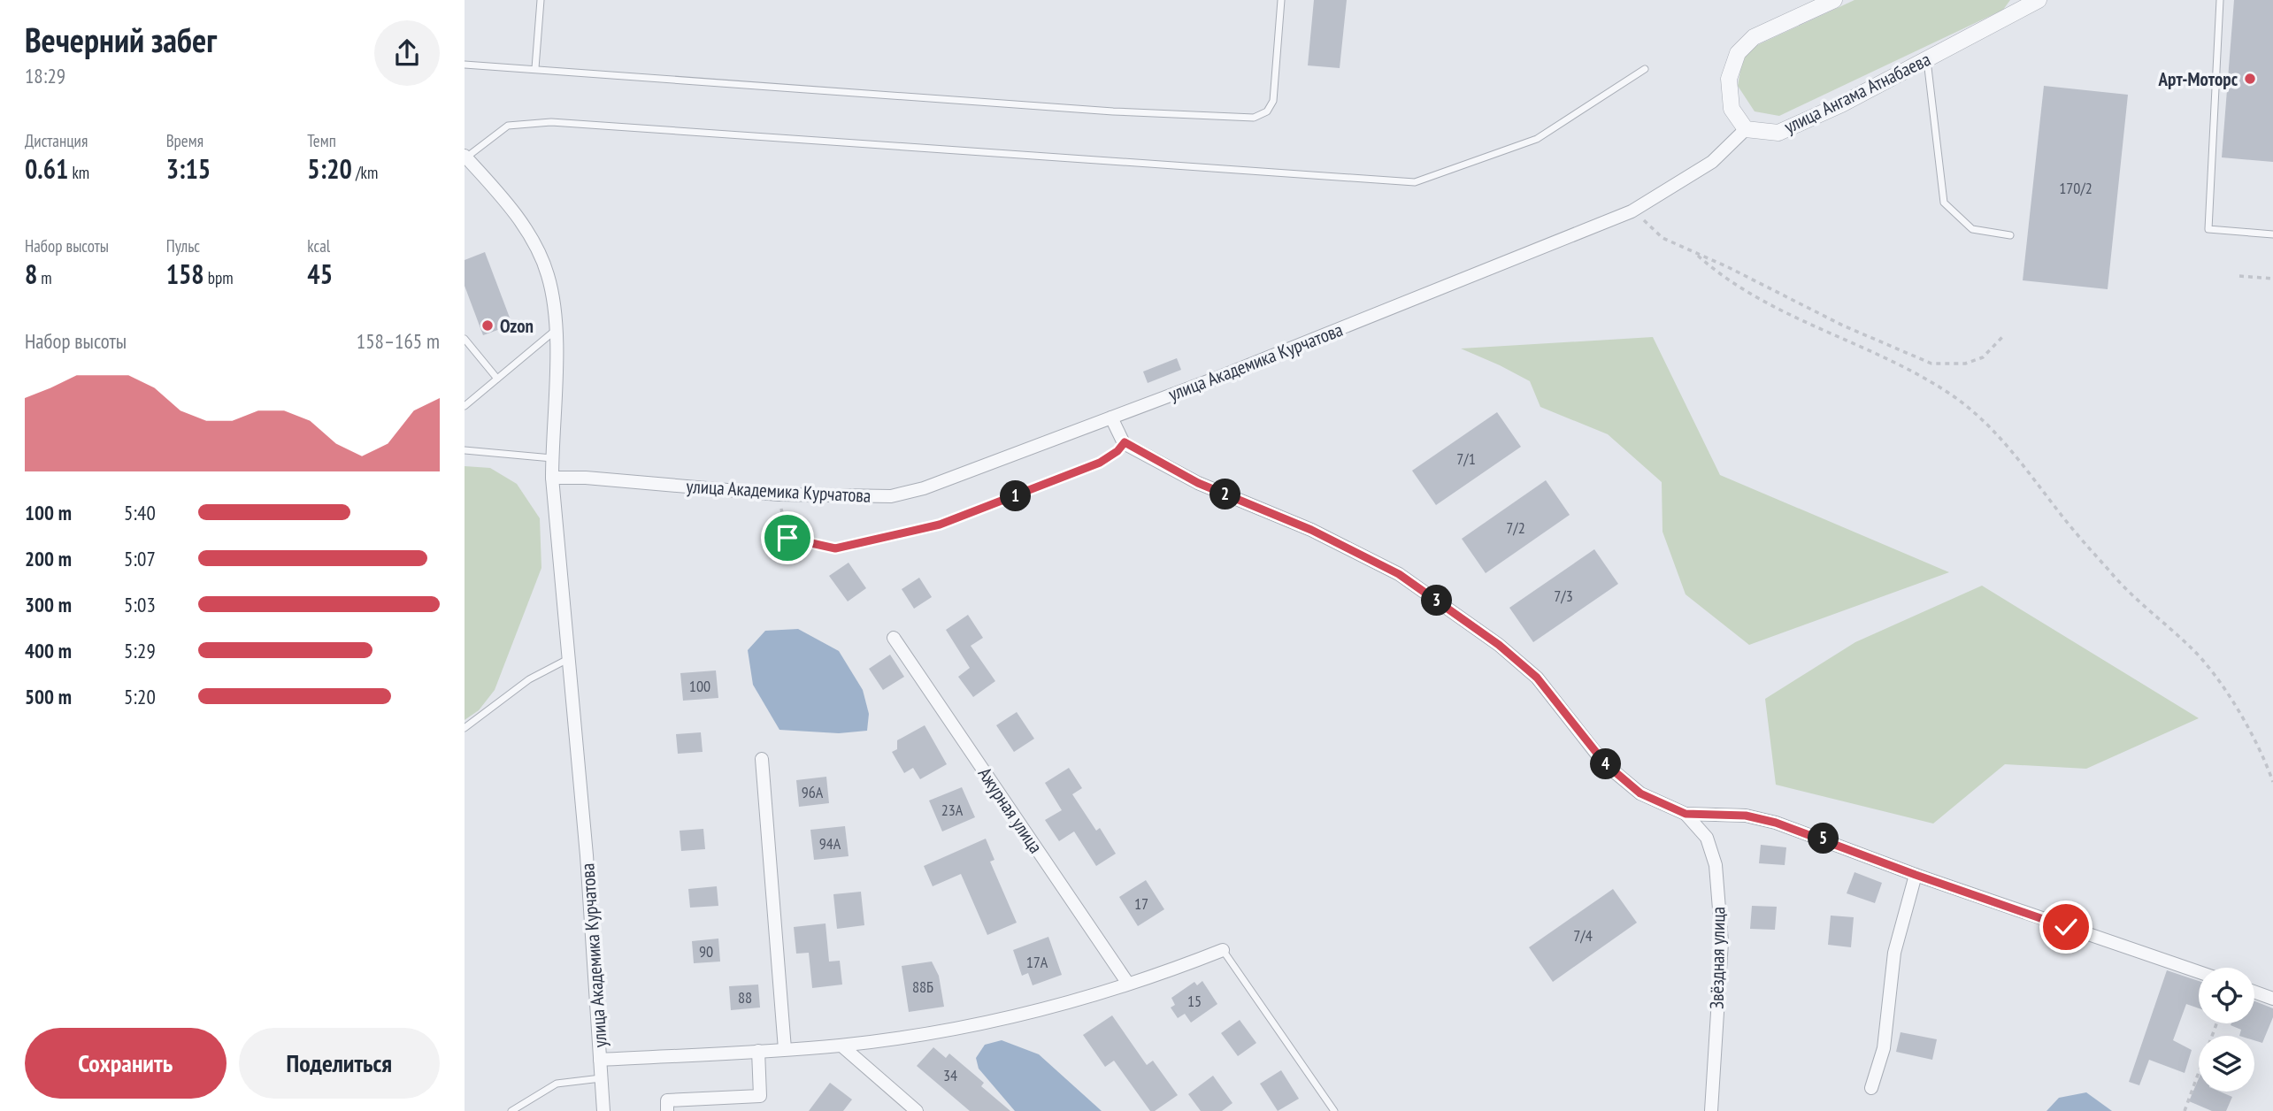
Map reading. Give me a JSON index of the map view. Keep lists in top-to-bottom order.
{
  "streets": {
    "street": [
      "улица Ангама Атнабаева",
      "улица Академика Курчатова",
      "Ажурная улица",
      "Звёздная улица"
    ]
  },
  "crossings": [
    ["улица Ангама Атнабаева", "улица Академика Курчатова"]
  ],
  "places": ["Арт-Моторс", "Ozon"],
  "house_numbers": [
    "170/2",
    "7/1",
    "7/2",
    "7/3",
    "100",
    "96А",
    "23А",
    "94А",
    "17",
    "7/4",
    "90",
    "17А",
    "88Б",
    "88",
    "15",
    "34"
  ],
  "page": {
    "heading": ["Вечерний забег", "18:29"],
    "stats": [
      ["Дистанция", "0.61 km"],
      ["Время", "3:15"],
      ["Темп", "5:20 /km"],
      ["Набор высоты", "8 m"],
      ["Пульс", "158 bpm"],
      ["kcal", "45"]
    ],
    "chart": ["Набор высоты", "158–165 m"],
    "pins": [
      "2",
      "1",
      "3",
      "4",
      "5"
    ],
    "list": [
      {
        "name": "100 m",
        "note": "5:40"
      },
      {
        "name": "200 m",
        "note": "5:07"
      },
      {
        "name": "300 m",
        "note": "5:03"
      },
      {
        "name": "400 m",
        "note": "5:29"
      },
      {
        "name": "500 m",
        "note": "5:20"
      }
    ],
    "buttons": ["Сохранить", "Поделиться"]
  }
}
